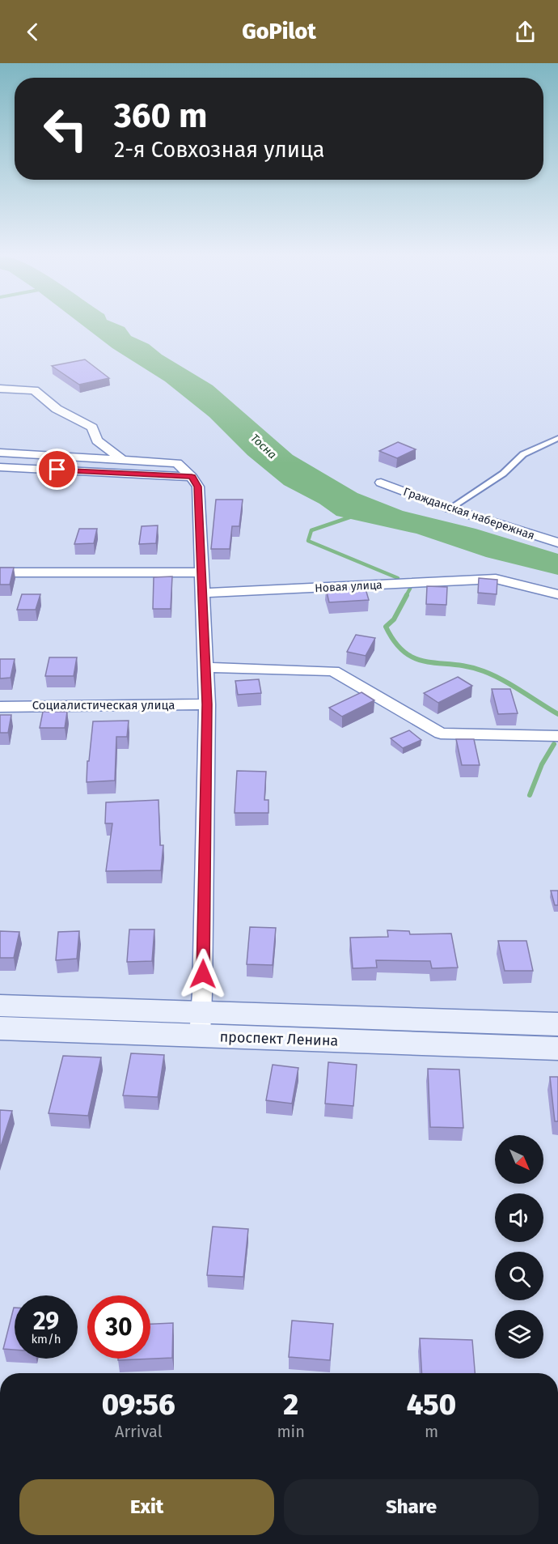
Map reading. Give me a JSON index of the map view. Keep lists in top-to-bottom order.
{
  "streets": {
    "main road": ["проспект Ленина"],
    "street": ["Гражданская набережная", "Новая улица", "Социалистическая улица"]
  },
  "water": ["Тосна"],
  "north": "bottom right",
  "page": {
    "header": "GoPilot",
    "turn": ["360 m", "2-я Совхозная улица"],
    "speed": "29 km/h",
    "limit": "30",
    "eta": [
      "09:56",
      "Arrival",
      "2",
      "min",
      "450",
      "m"
    ],
    "buttons": ["Exit", "Share"]
  }
}
